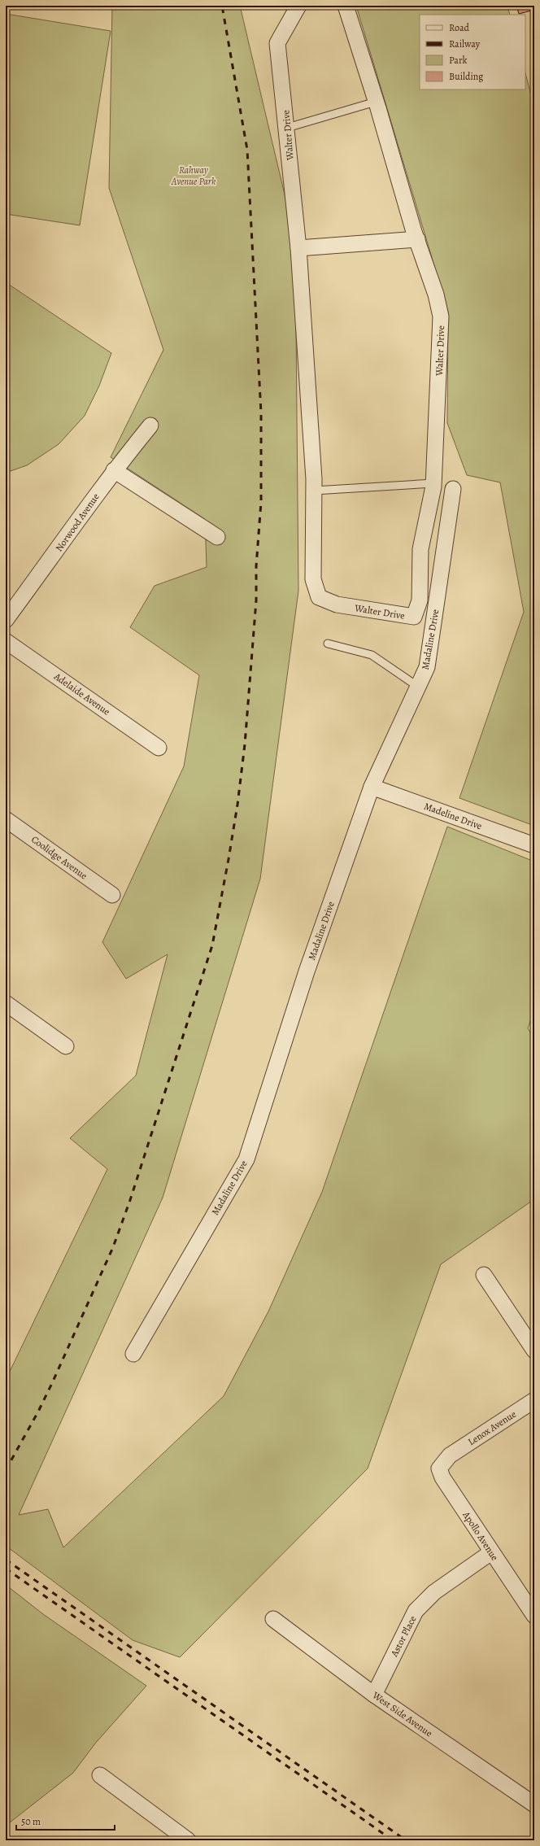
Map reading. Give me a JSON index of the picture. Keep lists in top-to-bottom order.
{
  "streets": {
    "street": [
      "Walter Drive",
      "Norwood Avenue",
      "Madaline Drive",
      "Adelaide Avenue",
      "Madeline Drive",
      "Coolidge Avenue",
      "Lenox Avenue",
      "Apollo Avenue",
      "Astor Place",
      "West Side Avenue"
    ]
  },
  "crossings": [
    ["Madaline Drive", "Madeline Drive"],
    ["Lenox Avenue", "Apollo Avenue"],
    ["Apollo Avenue", "Astor Place"],
    ["Astor Place", "West Side Avenue"]
  ],
  "parks": ["Rahway Avenue Park"],
  "legend": [
    "Road",
    "Railway",
    "Park",
    "Building"
  ],
  "scale_bar": "50 m"
}
